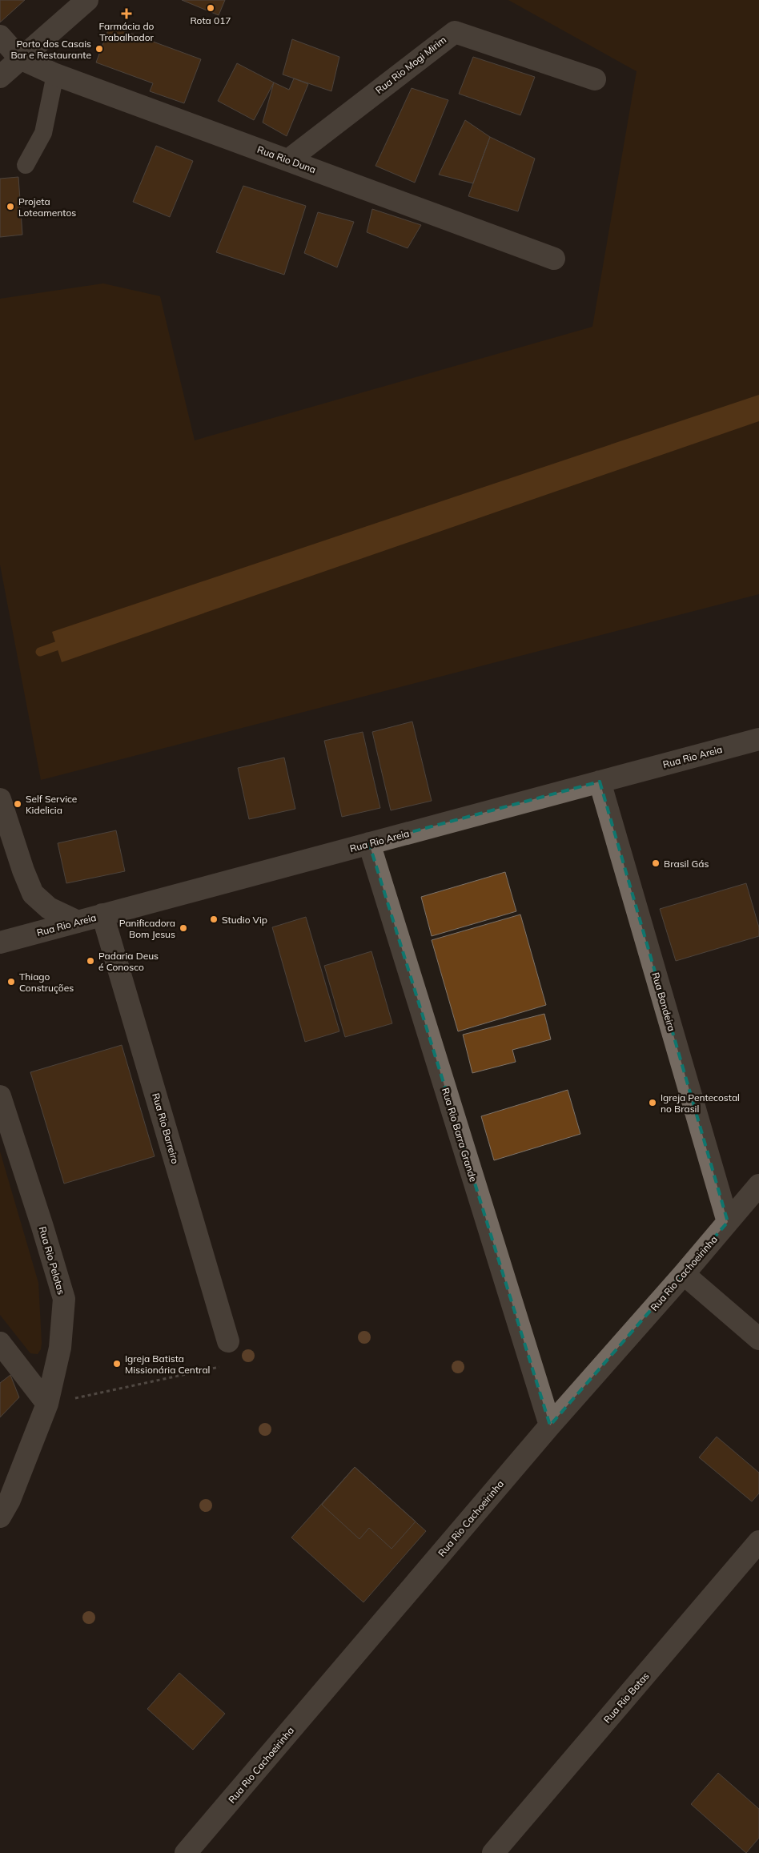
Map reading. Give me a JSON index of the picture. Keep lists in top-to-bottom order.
{
  "streets": {
    "street": [
      "Rua Rio Mogi Mirim",
      "Rua Rio Duna",
      "Rua Rio Areia",
      "Rua Bandeira",
      "Rua Rio Barreiro",
      "Rua Rio Barra Grande",
      "Rua Rio Pelotas",
      "Rua Rio Cachoeirinha",
      "Rua Rio Botas"
    ]
  },
  "crossings": [
    ["Rua Rio Mogi Mirim", "Rua Rio Duna"],
    ["Rua Rio Areia", "Rua Bandeira"],
    ["Rua Rio Areia", "Rua Rio Barreiro"],
    ["Rua Rio Areia", "Rua Rio Barra Grande"],
    ["Rua Bandeira", "Rua Rio Cachoeirinha"],
    ["Rua Rio Barra Grande", "Rua Rio Cachoeirinha"]
  ],
  "places": {
    "other": [
      "Rota 017",
      "Porto dos Casais Bar e Restaurante",
      "Projeta Loteamentos",
      "Self Service Kidelicia",
      "Brasil Gás",
      "Studio Vip",
      "Panificadora Bom Jesus",
      "Padaria Deus é Conosco",
      "Thiago Construções",
      "Igreja Pentecostal no Brasil",
      "Igreja Batista Missionária Central"
    ],
    "health": ["Farmácia do Trabalhador"]
  }
}
